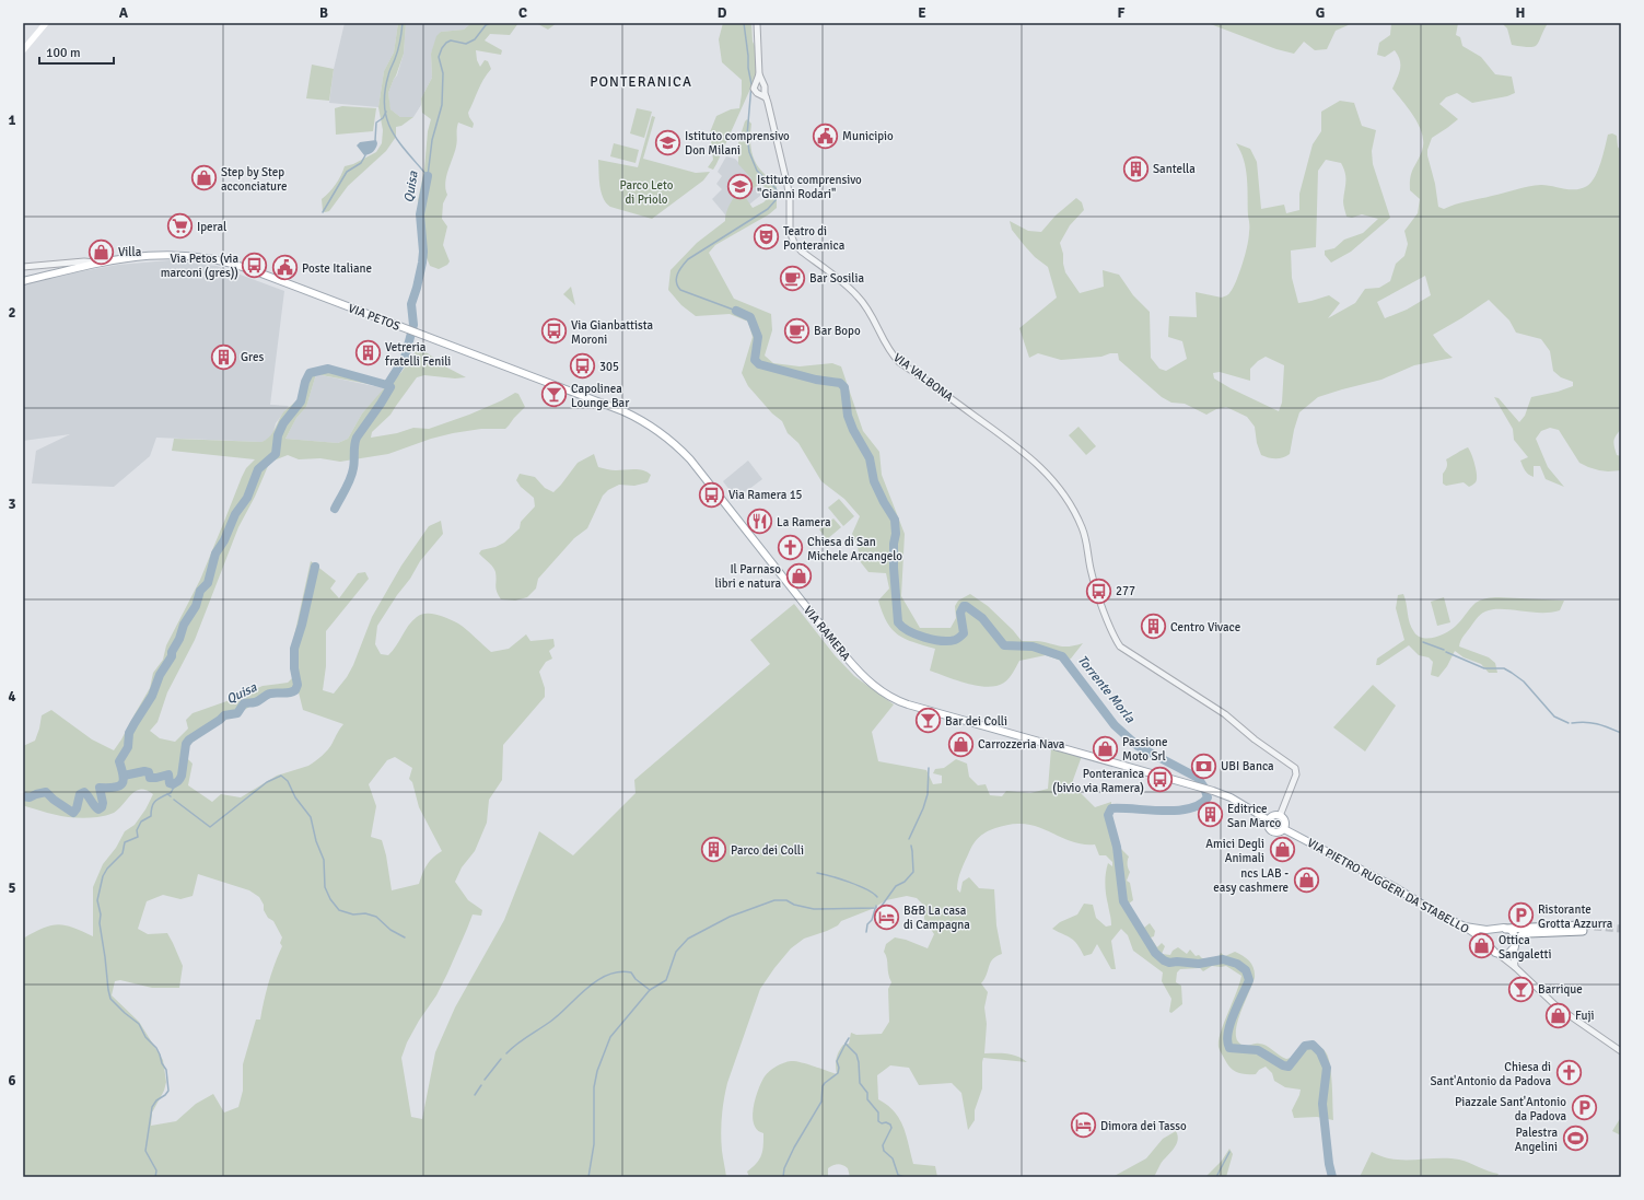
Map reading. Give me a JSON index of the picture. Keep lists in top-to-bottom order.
{
  "streets": {
    "main road": ["VIA PETOS", "VIA RAMERA", "VIA PIETRO RUGGERI DA STABELLO"],
    "street": ["VIA VALBONA"]
  },
  "crossings": [
    ["VIA PETOS", "VIA RAMERA"],
    ["VIA VALBONA", "VIA RAMERA"],
    ["VIA VALBONA", "VIA PIETRO RUGGERI DA STABELLO"],
    ["VIA RAMERA", "VIA PIETRO RUGGERI DA STABELLO"]
  ],
  "districts": ["PONTERANICA"],
  "water": ["Quisa", "Torrente Morla"],
  "parks": ["Parco Leto di Priolo"],
  "places": {
    "public building": ["Municipio", "Poste Italiane"],
    "school or university": ["Istituto comprensivo Don Milani", "Istituto comprensivo \"Gianni Rodari\""],
    "building": [
      "Santella",
      "Vetreria fratelli Fenili",
      "Gres",
      "Centro Vivace",
      "Editrice San Marco",
      "Parco dei Colli"
    ],
    "shop": [
      "Step by Step acconciature",
      "Villa",
      "Il Parnaso libri e natura",
      "Carrozzeria Nava",
      "Passione Moto Srl",
      "Amici Degli Animali",
      "ncs LAB - easy cashmere",
      "Ottica Sangaletti",
      "Fuji"
    ],
    "supermarket": ["Iperal"],
    "theatre": ["Teatro di Ponteranica"],
    "bus stop": [
      "Via Petos (via marconi (gres))",
      "Via Gianbattista Moroni",
      "305",
      "Via Ramera 15",
      "277",
      "Ponteranica (bivio via Ramera)"
    ],
    "cafe": ["Bar Sosilia", "Bar Bopo"],
    "bar": ["Capolinea Lounge Bar", "Bar dei Colli", "Barrique"],
    "restaurant": ["La Ramera"],
    "church": ["Chiesa di San Michele Arcangelo", "Chiesa di Sant'Antonio da Padova"],
    "bank": ["UBI Banca"],
    "parking": ["Ristorante Grotta Azzurra", "Piazzale Sant'Antonio da Padova"],
    "hotel": ["B&B La casa di Campagna", "Dimora dei Tasso"],
    "sports": ["Palestra Angelini"]
  },
  "scale_bar": "100 m",
  "grid": {
    "columns": [
      "A",
      "B",
      "C",
      "D",
      "E",
      "F",
      "G",
      "H"
    ],
    "rows": [
      "1",
      "2",
      "3",
      "4",
      "5",
      "6"
    ]
  }
}
